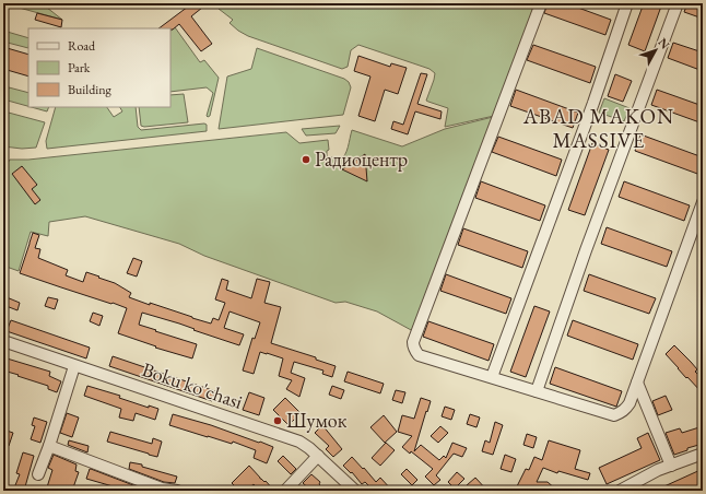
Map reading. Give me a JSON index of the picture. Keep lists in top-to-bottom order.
{
  "streets": {
    "street": ["Boku ko'chasi"]
  },
  "districts": ["ABAD MAKON MASSIVE"],
  "places": ["Радиоцентр", "Шумок"],
  "legend": ["Road", "Park", "Building"],
  "north": "top right"
}
